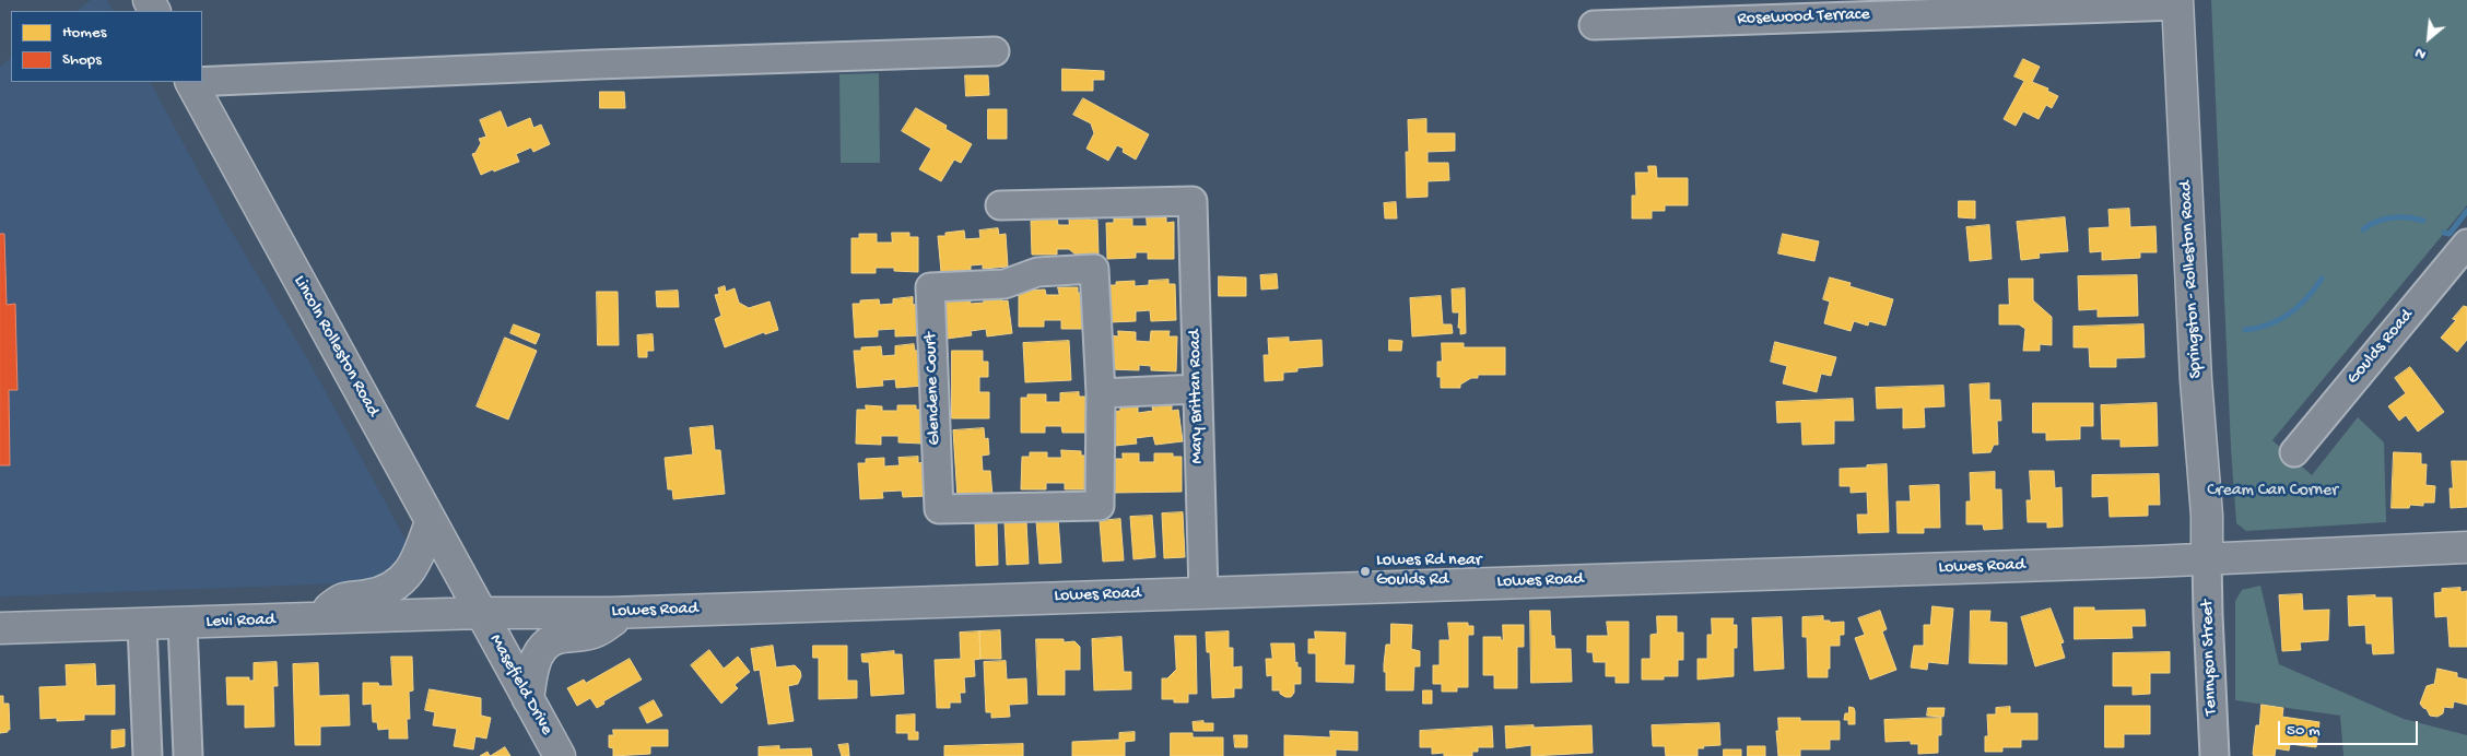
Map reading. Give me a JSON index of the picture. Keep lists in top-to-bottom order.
{
  "streets": {
    "main road": [
      "Springston - Rolleston Road",
      "Lincoln Rolleston Road",
      "Lowes Road",
      "Levi Road",
      "Masefield Drive"
    ],
    "street": [
      "Rosewood Terrace",
      "Goulds Road",
      "Glendene Court",
      "Mary Brittan Road",
      "Tennyson Street"
    ]
  },
  "crossings": [
    ["Rosewood Terrace", "Springston - Rolleston Road"],
    ["Springston - Rolleston Road", "Lowes Road"],
    ["Springston - Rolleston Road", "Tennyson Street"],
    ["Lincoln Rolleston Road", "Lowes Road"],
    ["Lincoln Rolleston Road", "Levi Road"],
    ["Lincoln Rolleston Road", "Masefield Drive"],
    ["Mary Brittan Road", "Lowes Road"],
    ["Lowes Road", "Levi Road"],
    ["Lowes Road", "Tennyson Street"],
    ["Lowes Road", "Masefield Drive"],
    ["Levi Road", "Masefield Drive"]
  ],
  "parks": ["Cream Can Corner"],
  "places": ["Lowes Rd near Goulds Rd"],
  "legend": ["Homes", "Shops"],
  "scale_bar": "50 m",
  "north": "bottom left"
}
